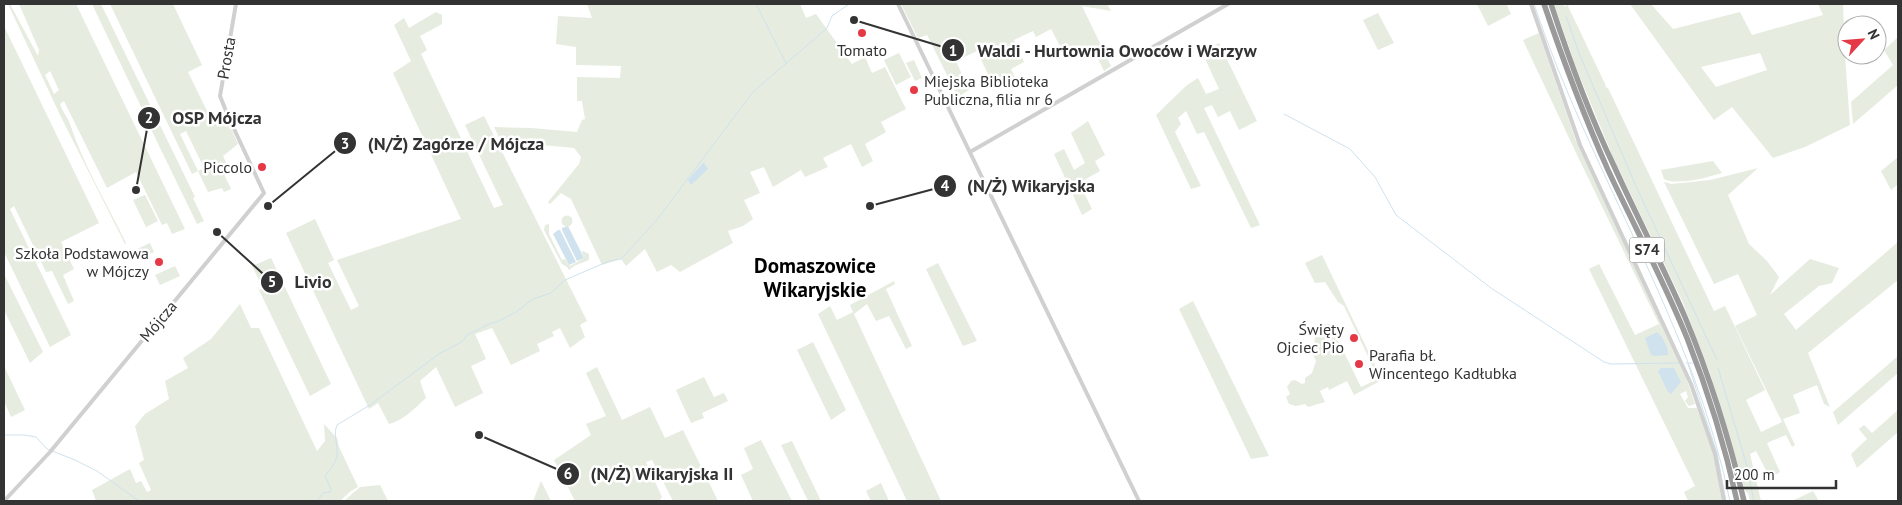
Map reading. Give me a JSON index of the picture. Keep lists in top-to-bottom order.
{
  "streets": {
    "highway": ["S74"],
    "street": ["Prosta", "Mójcza"]
  },
  "crossings": [
    ["Prosta", "Mójcza"]
  ],
  "districts": ["Domaszowice Wikaryjskie"],
  "places": [
    "Waldi - Hurtownia Owoców i Warzyw",
    "Tomato",
    "Miejska Biblioteka Publiczna, filia nr 6",
    "Piccolo",
    "OSP Mójcza",
    "(N/Ż) Zagórze / Mójcza",
    "(N/Ż) Wikaryjska",
    "Livio",
    "Szkoła Podstawowa w Mójczy",
    "Święty Ojciec Pio",
    "Parafia bł. Wincentego Kadłubka",
    "(N/Ż) Wikaryjska II"
  ],
  "scale_bar": "200 m",
  "north": "top right"
}
